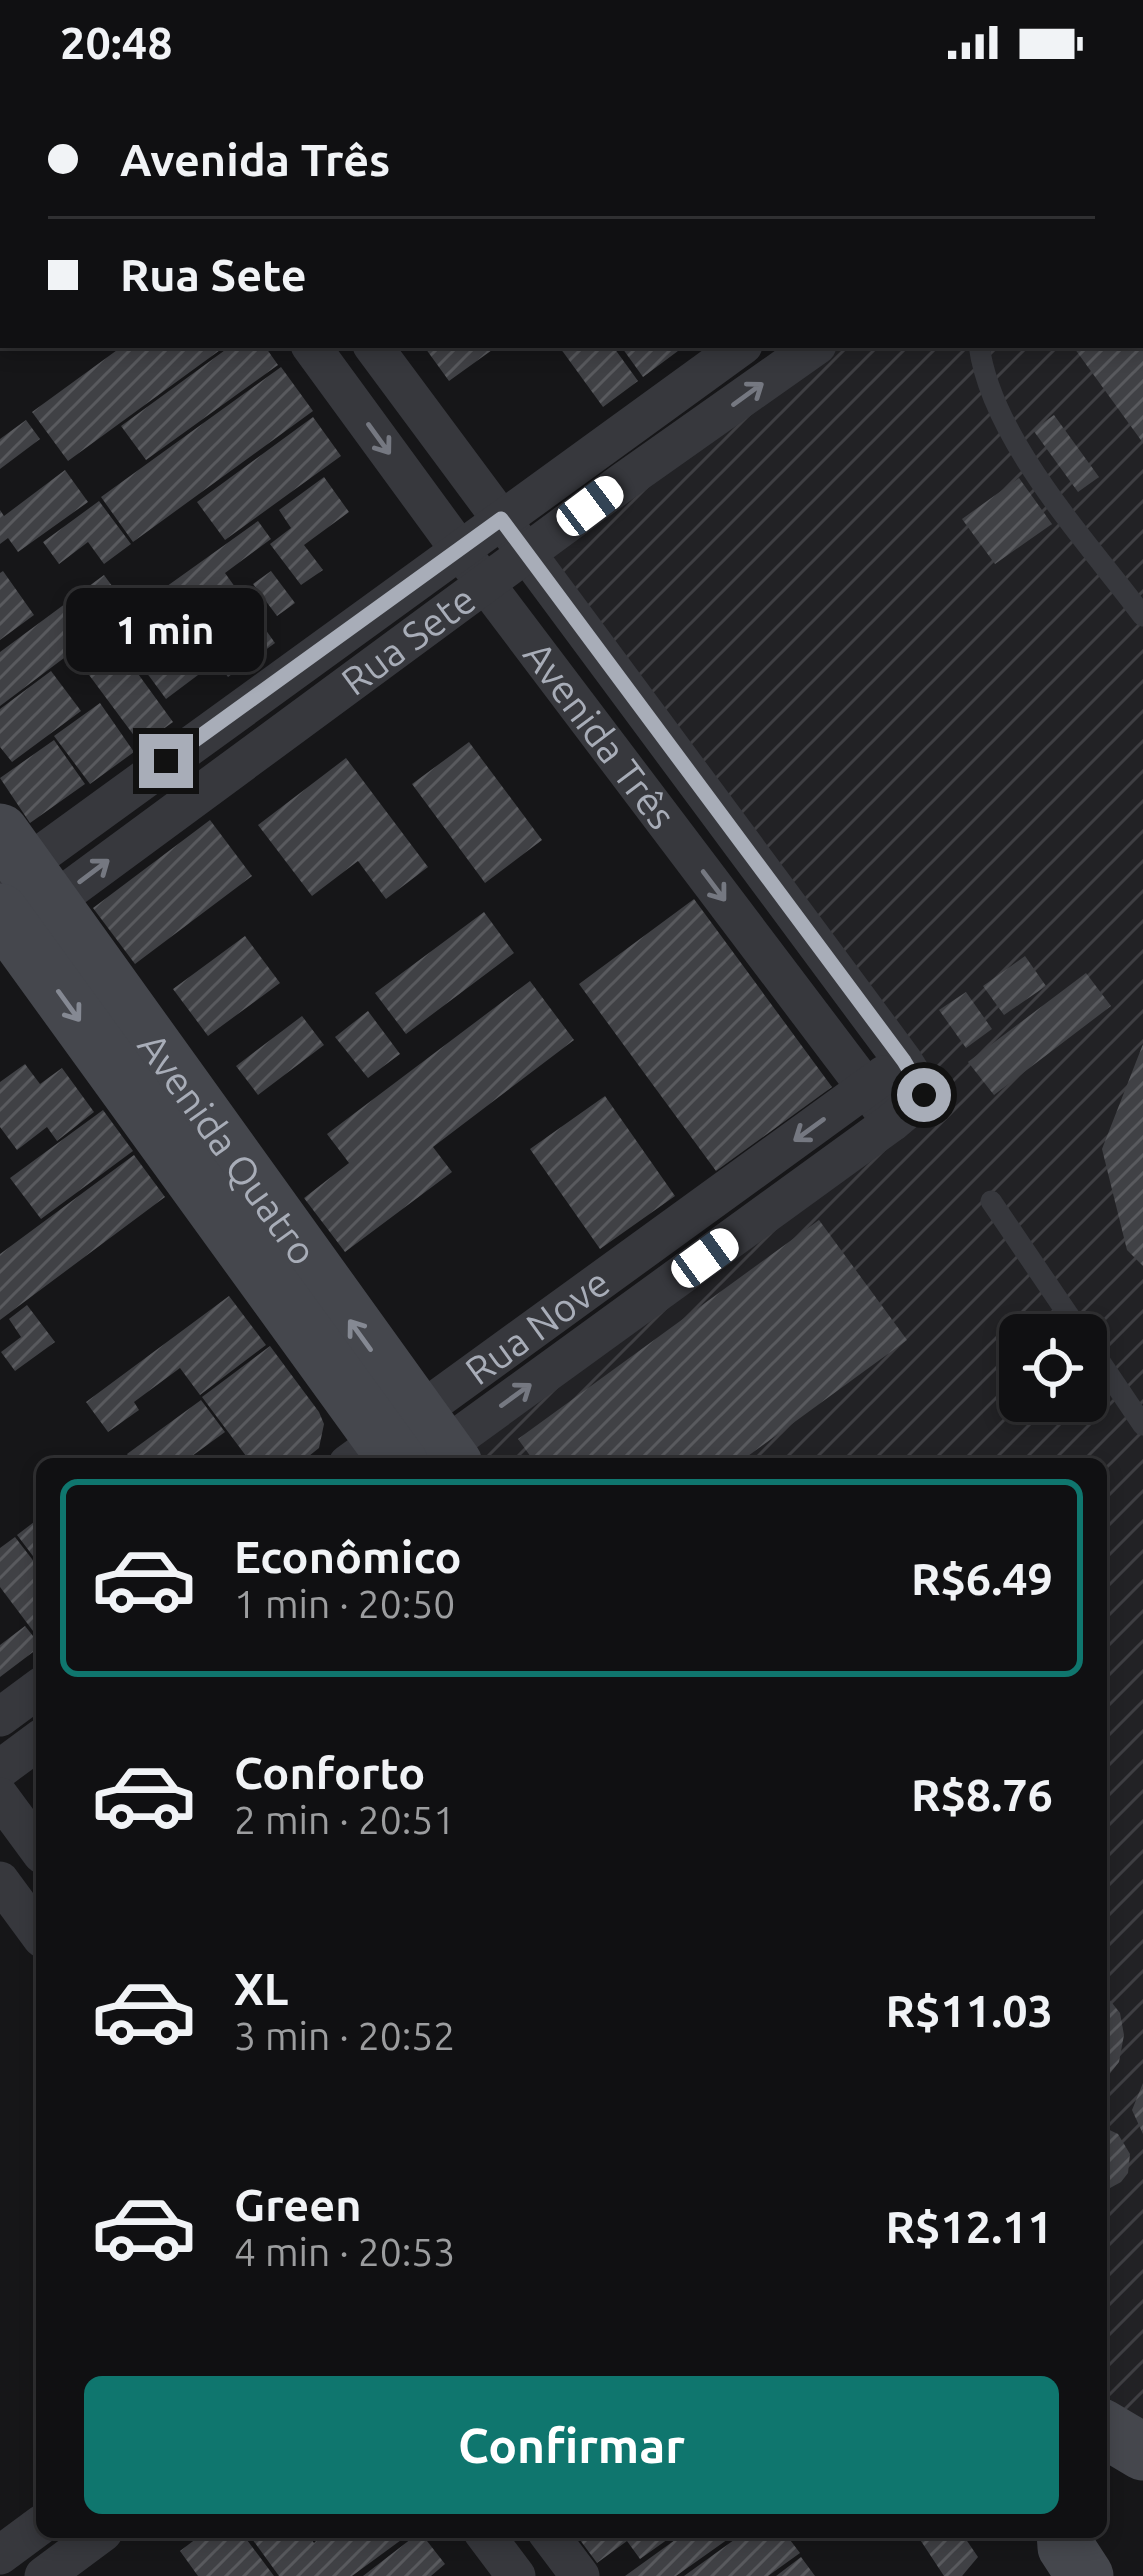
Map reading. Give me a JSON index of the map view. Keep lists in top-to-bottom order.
{
  "streets": {
    "main road": ["Avenida Quatro"],
    "street": ["Rua Sete", "Avenida Três", "Rua Nove"]
  },
  "crossings": [
    ["Rua Sete", "Avenida Três"],
    ["Rua Sete", "Avenida Quatro"],
    ["Avenida Três", "Rua Nove"],
    ["Avenida Quatro", "Rua Nove"]
  ],
  "page": {
    "status": "20:48",
    "banner": ["Avenida Três", "Rua Sete"],
    "bubble": "1 min",
    "list": [
      {
        "name": "Econômico",
        "note": "1 min · 20:50",
        "value": "R$6.49"
      },
      {
        "name": "Conforto",
        "note": "2 min · 20:51",
        "value": "R$8.76"
      },
      {
        "name": "XL",
        "note": "3 min · 20:52",
        "value": "R$11.03"
      },
      {
        "name": "Green",
        "note": "4 min · 20:53",
        "value": "R$12.11"
      }
    ],
    "buttons": "Confirmar"
  }
}
